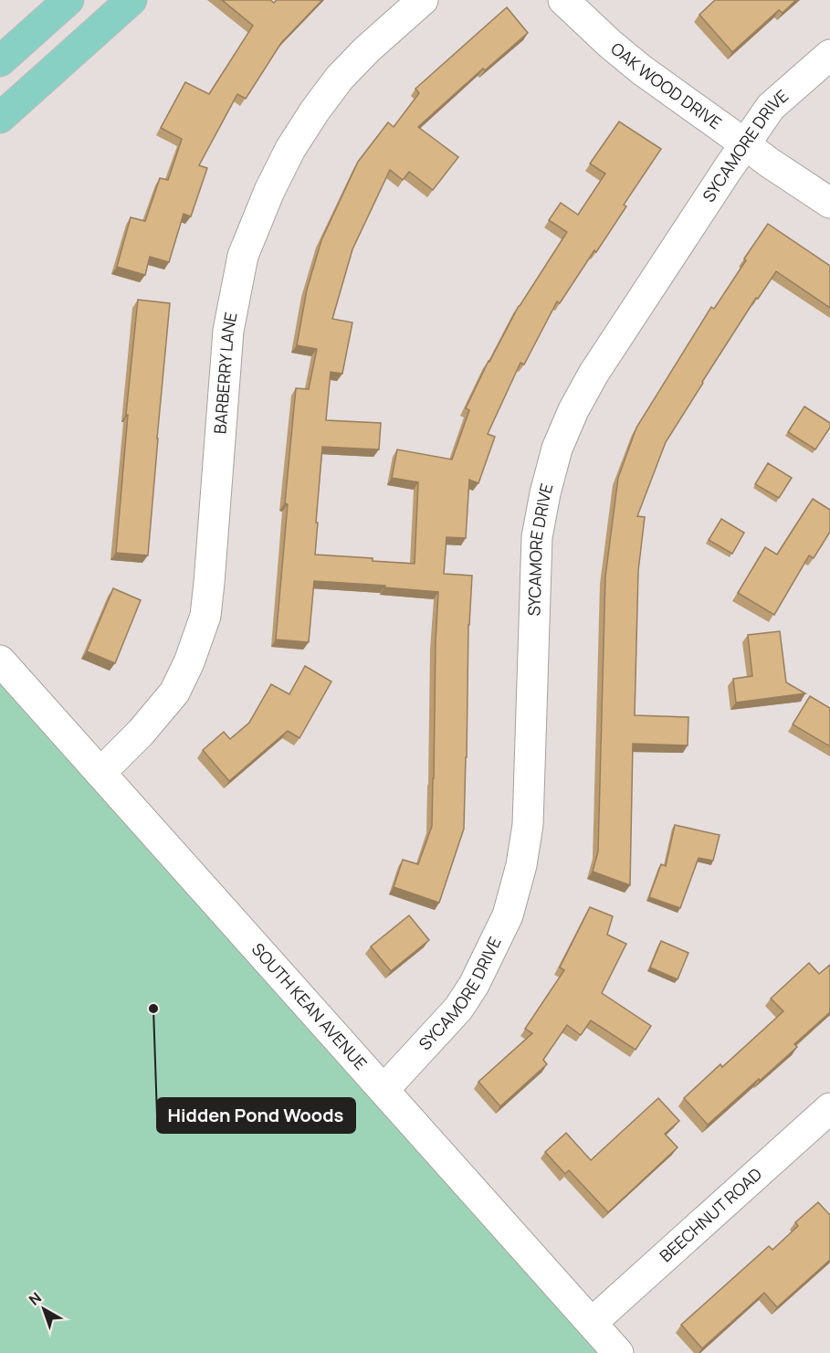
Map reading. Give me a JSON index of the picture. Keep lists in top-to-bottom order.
{
  "streets": {
    "street": [
      "OAK WOOD DRIVE",
      "SYCAMORE DRIVE",
      "BARBERRY LANE",
      "SOUTH KEAN AVENUE",
      "BEECHNUT ROAD"
    ]
  },
  "crossings": [
    ["OAK WOOD DRIVE", "SYCAMORE DRIVE"],
    ["SYCAMORE DRIVE", "SOUTH KEAN AVENUE"],
    ["BARBERRY LANE", "SOUTH KEAN AVENUE"],
    ["SOUTH KEAN AVENUE", "BEECHNUT ROAD"]
  ],
  "places": ["Hidden Pond Woods"],
  "north": "top left"
}
